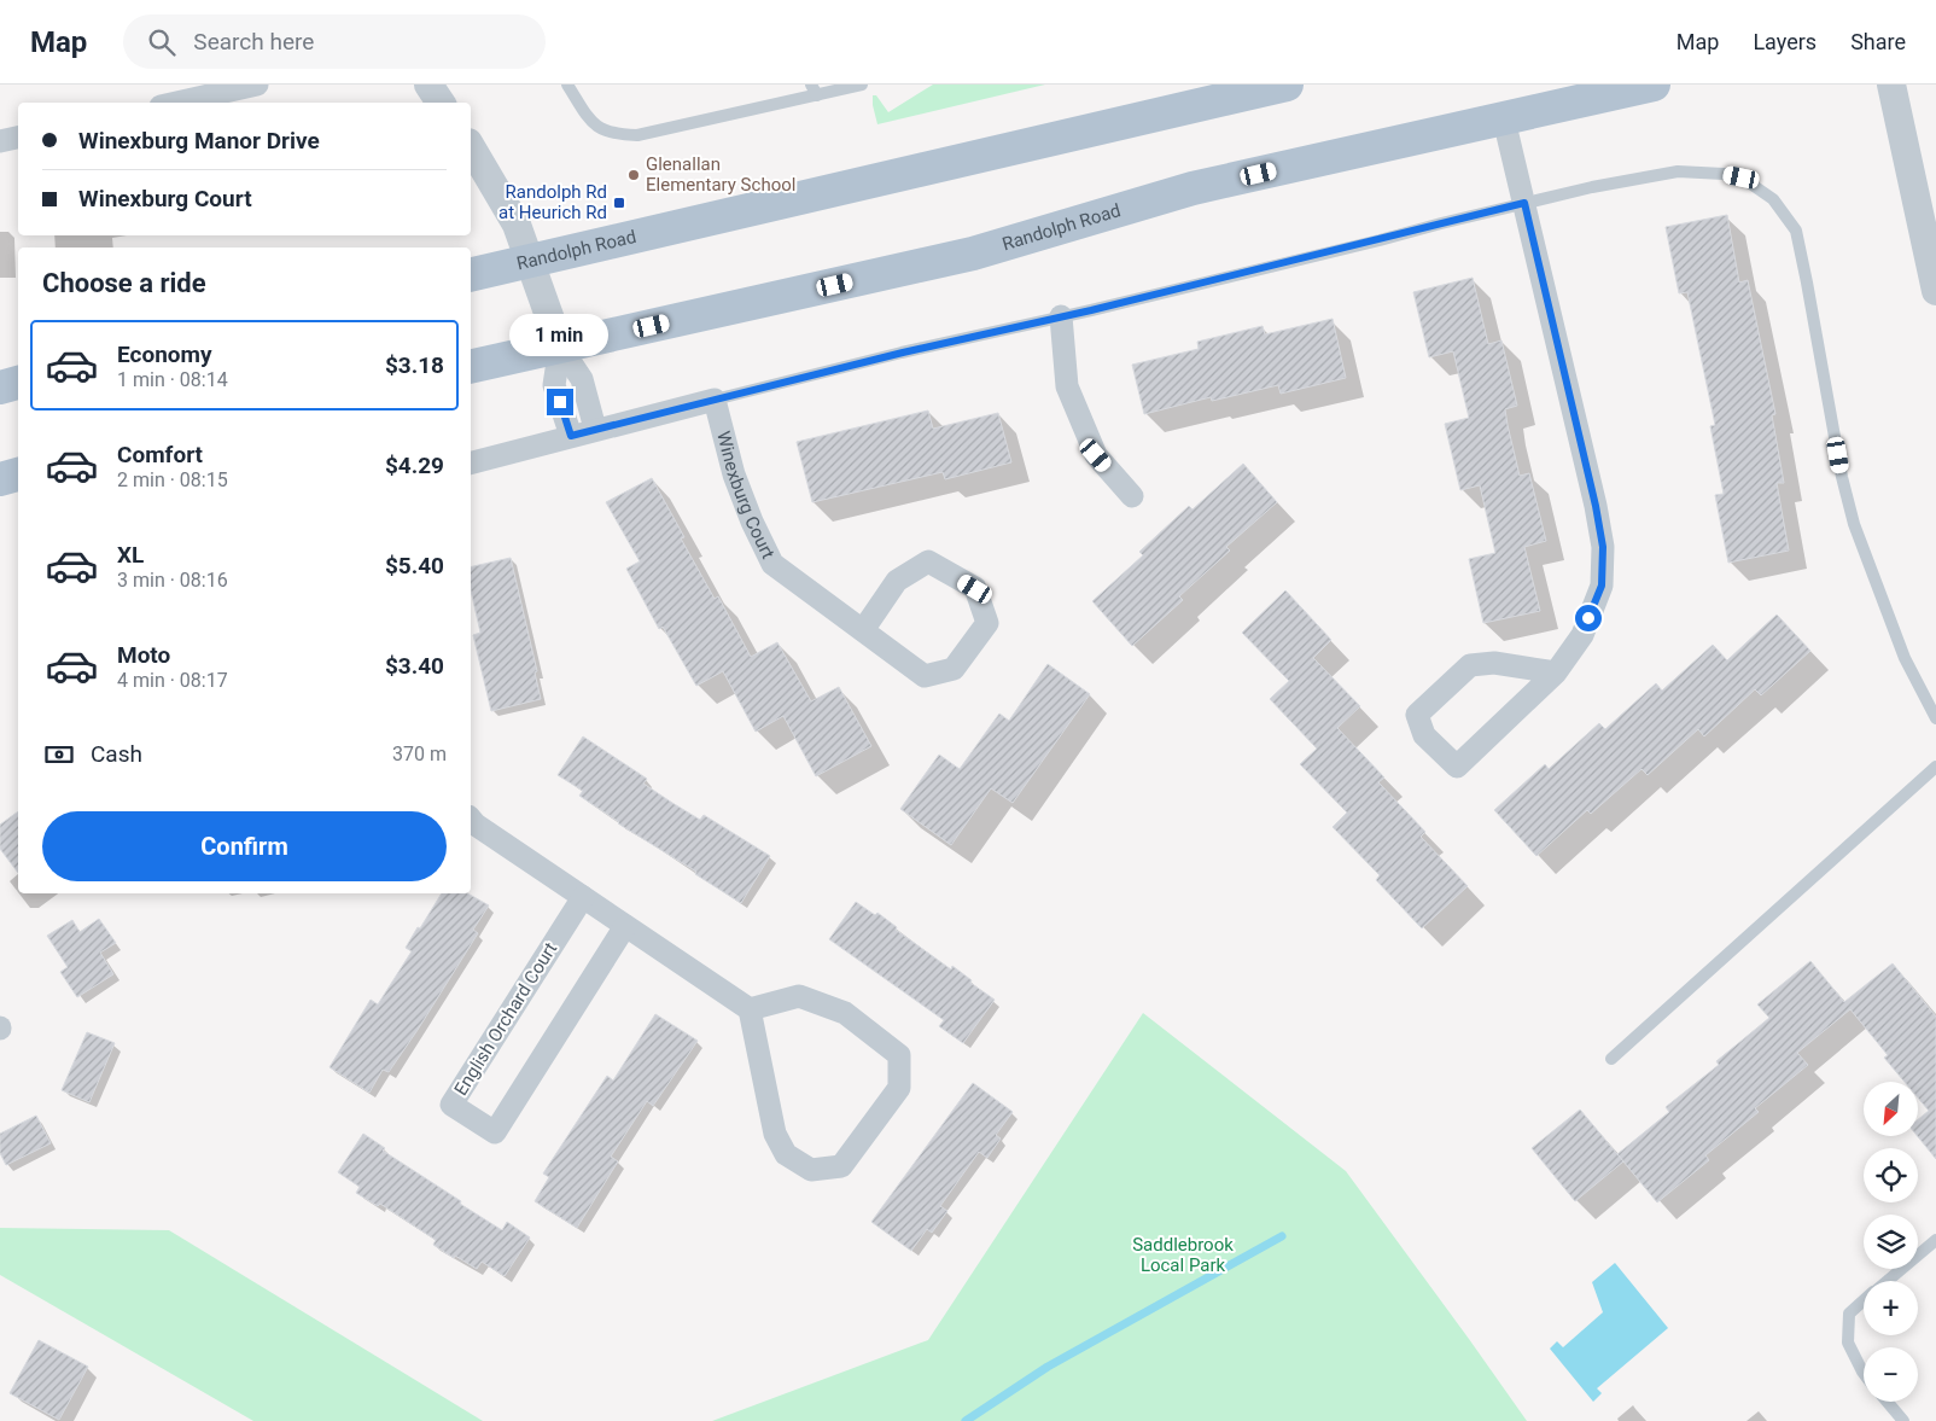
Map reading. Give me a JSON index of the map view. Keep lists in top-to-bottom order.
{
  "streets": {
    "main road": ["Randolph Road"],
    "street": ["Winexburg Court", "English Orchard Court"]
  },
  "parks": ["Saddlebrook Local Park"],
  "places": {
    "other": ["Glenallan Elementary School"],
    "transit": ["Randolph Rd at Heurich Rd"]
  },
  "north": "bottom left",
  "page": {
    "header": "Map",
    "search": "Search here",
    "nav": ["Map", "Layers", "Share"],
    "banner": ["Winexburg Manor Drive", "Winexburg Court"],
    "heading": "Choose a ride",
    "bubble": "1 min",
    "list": [
      {
        "name": "Economy",
        "note": "1 min · 08:14",
        "value": "$3.18"
      },
      {
        "name": "Comfort",
        "note": "2 min · 08:15",
        "value": "$4.29"
      },
      {
        "name": "XL",
        "note": "3 min · 08:16",
        "value": "$5.40"
      },
      {
        "name": "Moto",
        "note": "4 min · 08:17",
        "value": "$3.40"
      }
    ],
    "pay": ["Cash", "370 m"],
    "buttons": "Confirm",
    "map_buttons": ["+", "−"]
  }
}
